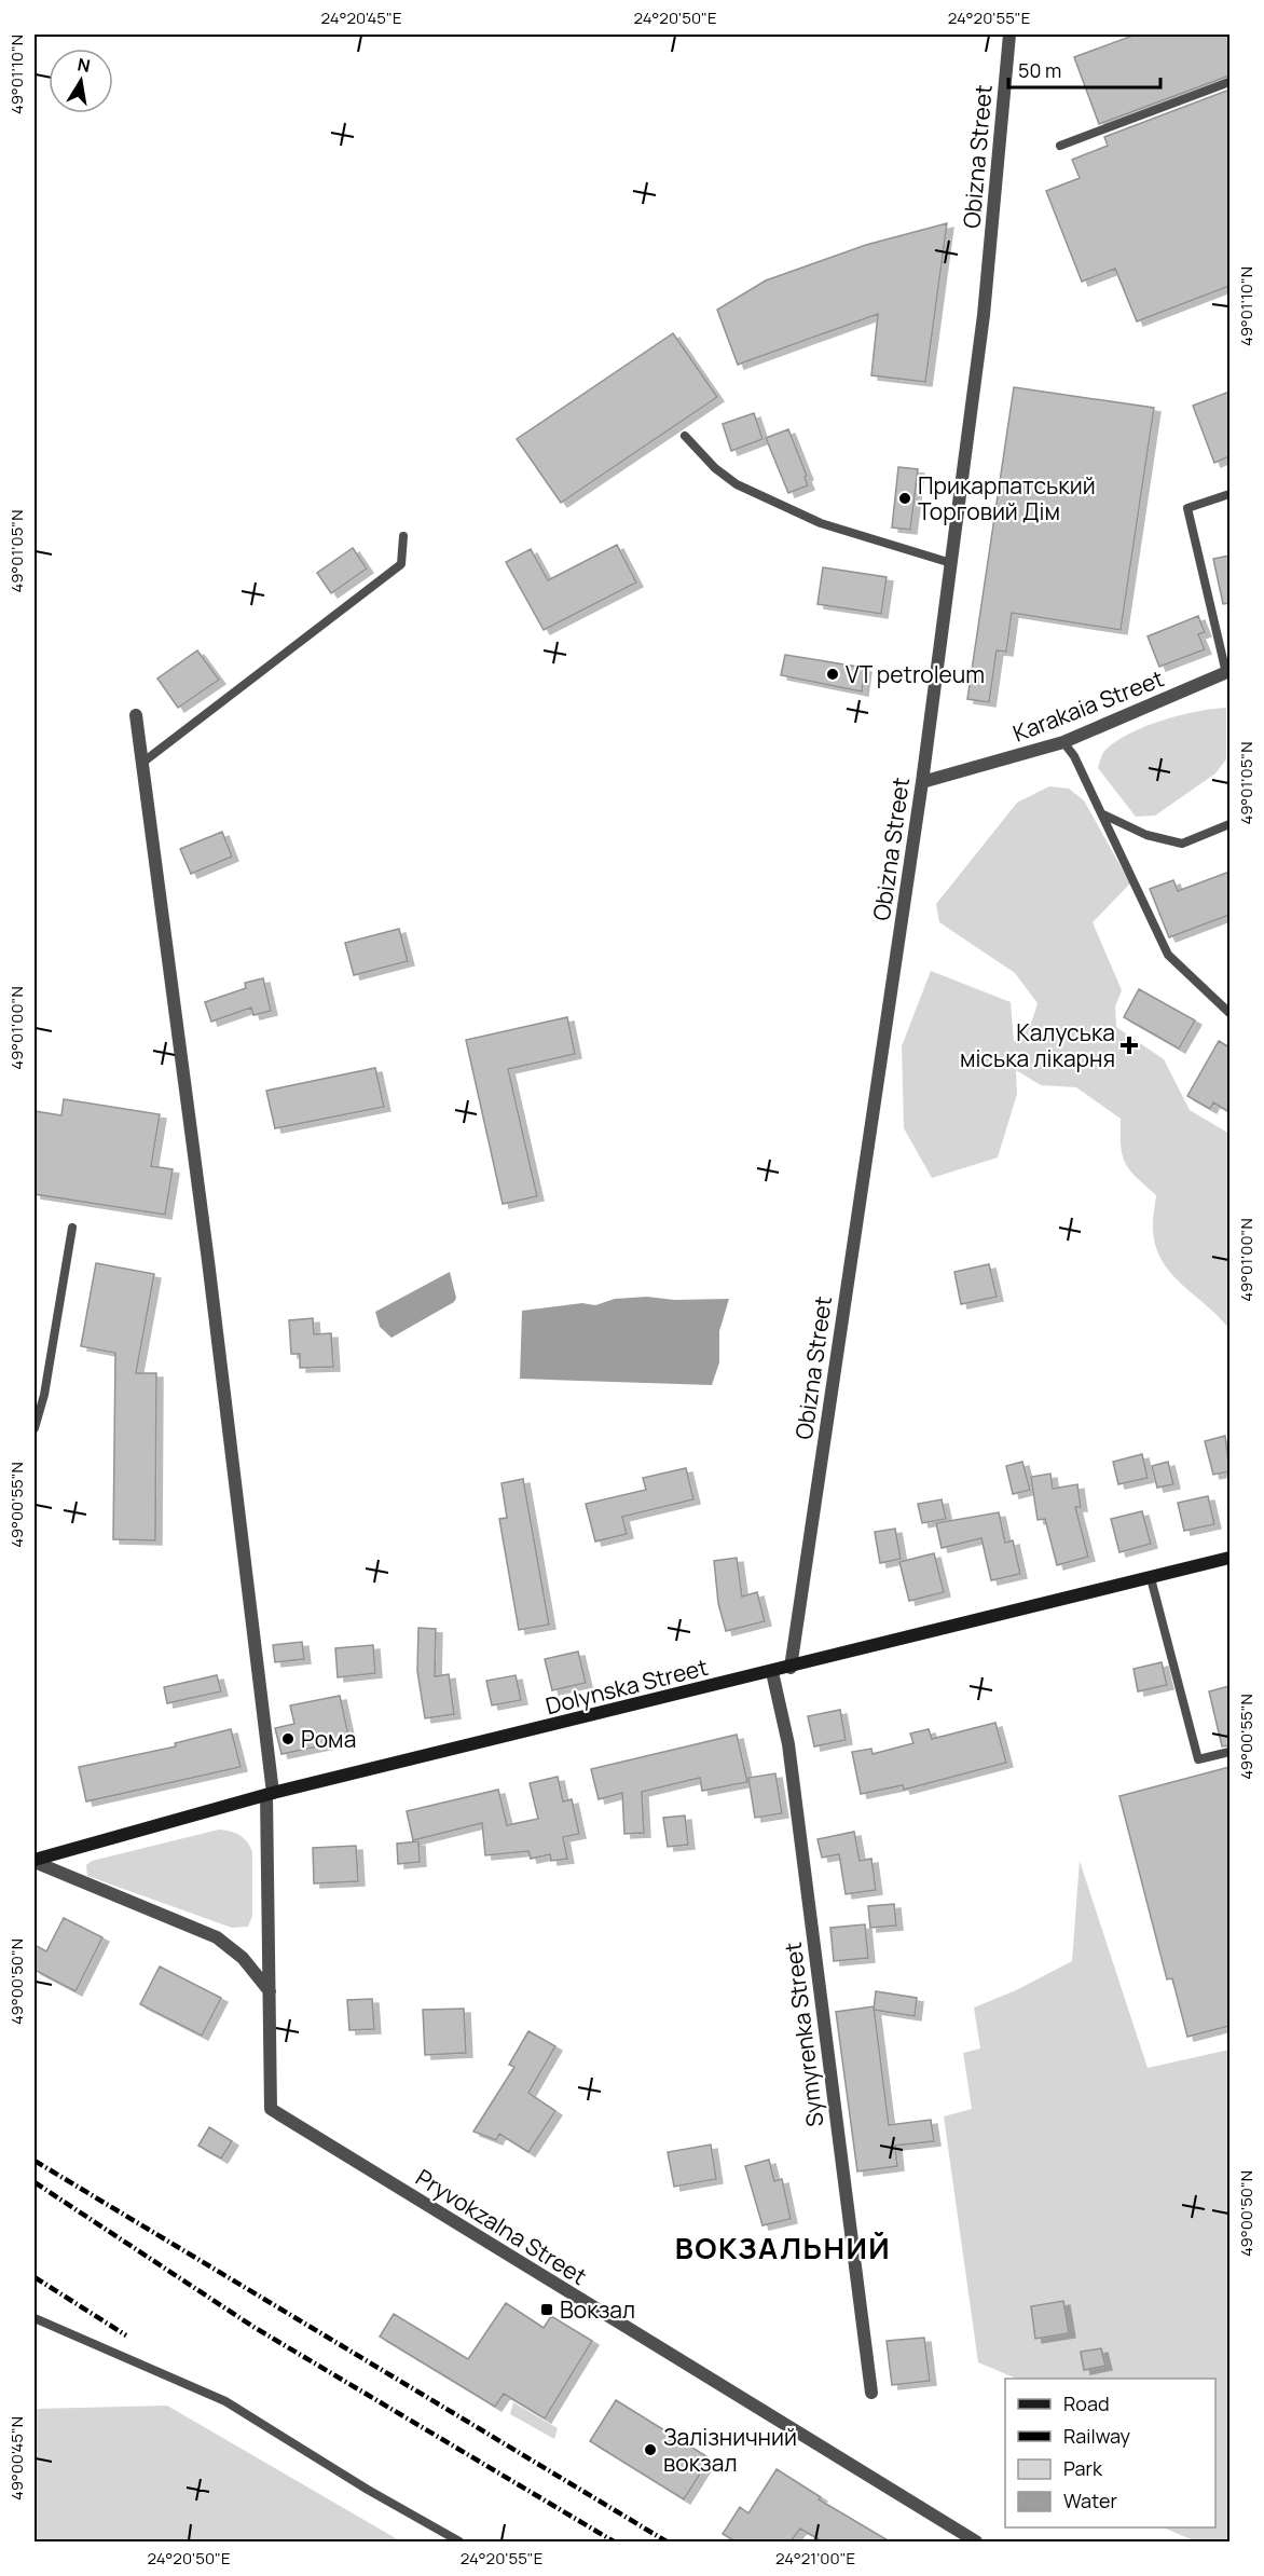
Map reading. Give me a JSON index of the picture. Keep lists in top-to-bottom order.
{
  "streets": {
    "main road": ["Dolynska Street"],
    "street": [
      "Obizna Street",
      "Karakaia Street",
      "Symyrenka Street",
      "Pryvokzalna Street"
    ]
  },
  "crossings": [
    ["Obizna Street", "Karakaia Street"],
    ["Obizna Street", "Dolynska Street"],
    ["Dolynska Street", "Symyrenka Street"],
    ["Dolynska Street", "Pryvokzalna Street"]
  ],
  "districts": ["ВОКЗАЛЬНИЙ"],
  "places": {
    "other": [
      "Прикарпатський Торговий Дім",
      "VT petroleum",
      "Рома",
      "Залізничний вокзал"
    ],
    "health": ["Калуська міська лікарня"],
    "transit": ["Вокзал"]
  },
  "legend": [
    "Road",
    "Railway",
    "Park",
    "Water"
  ],
  "scale_bar": "50 m",
  "north": "top",
  "coordinates": [
    "24°20'45\"E",
    "24°20'50\"E",
    "24°20'55\"E",
    "49°01'10\"N",
    "49°01'05\"N",
    "49°01'00\"N",
    "49°00'55\"N",
    "49°00'50\"N",
    "49°00'45\"N",
    "24°21'00\"E"
  ]
}
